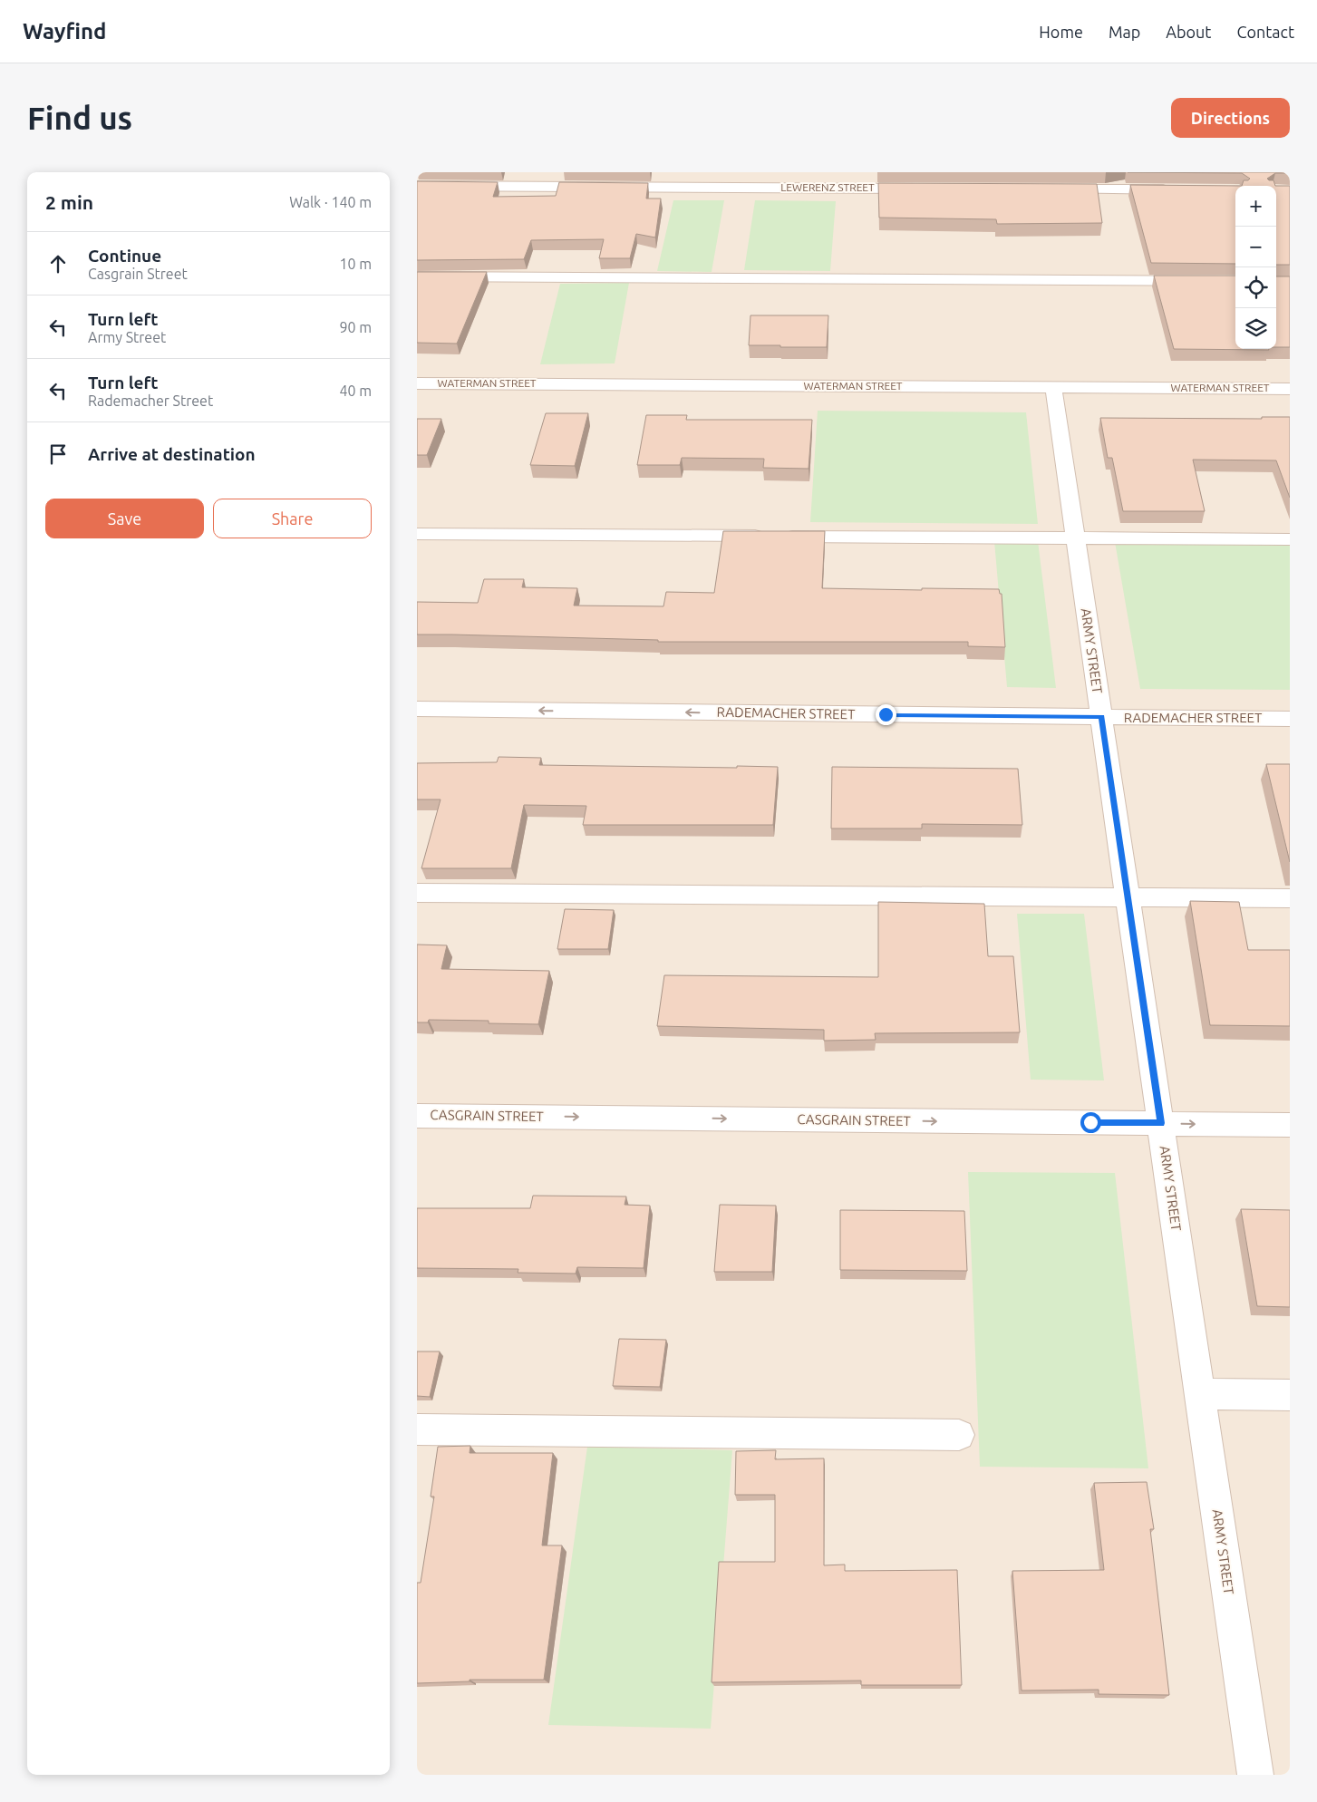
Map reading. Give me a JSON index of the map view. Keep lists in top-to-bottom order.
{
  "streets": {
    "street": [
      "LEWERENZ STREET",
      "WATERMAN STREET",
      "ARMY STREET",
      "RADEMACHER STREET",
      "CASGRAIN STREET"
    ]
  },
  "crossings": [
    ["WATERMAN STREET", "ARMY STREET"],
    ["ARMY STREET", "RADEMACHER STREET"],
    ["ARMY STREET", "CASGRAIN STREET"]
  ],
  "page": {
    "header": "Wayfind",
    "nav": [
      "Home",
      "Map",
      "About",
      "Contact"
    ],
    "buttons": [
      "Directions",
      ["Save", "Share"]
    ],
    "title": "Find us",
    "heading": ["2 min", "Walk · 140 m"],
    "map_buttons": ["+", "−"],
    "list": [
      ["Continue", "Casgrain Street", "10 m"],
      ["Turn left", "Army Street", "90 m"],
      ["Turn left", "Rademacher Street", "40 m"],
      "Arrive at destination"
    ]
  }
}
